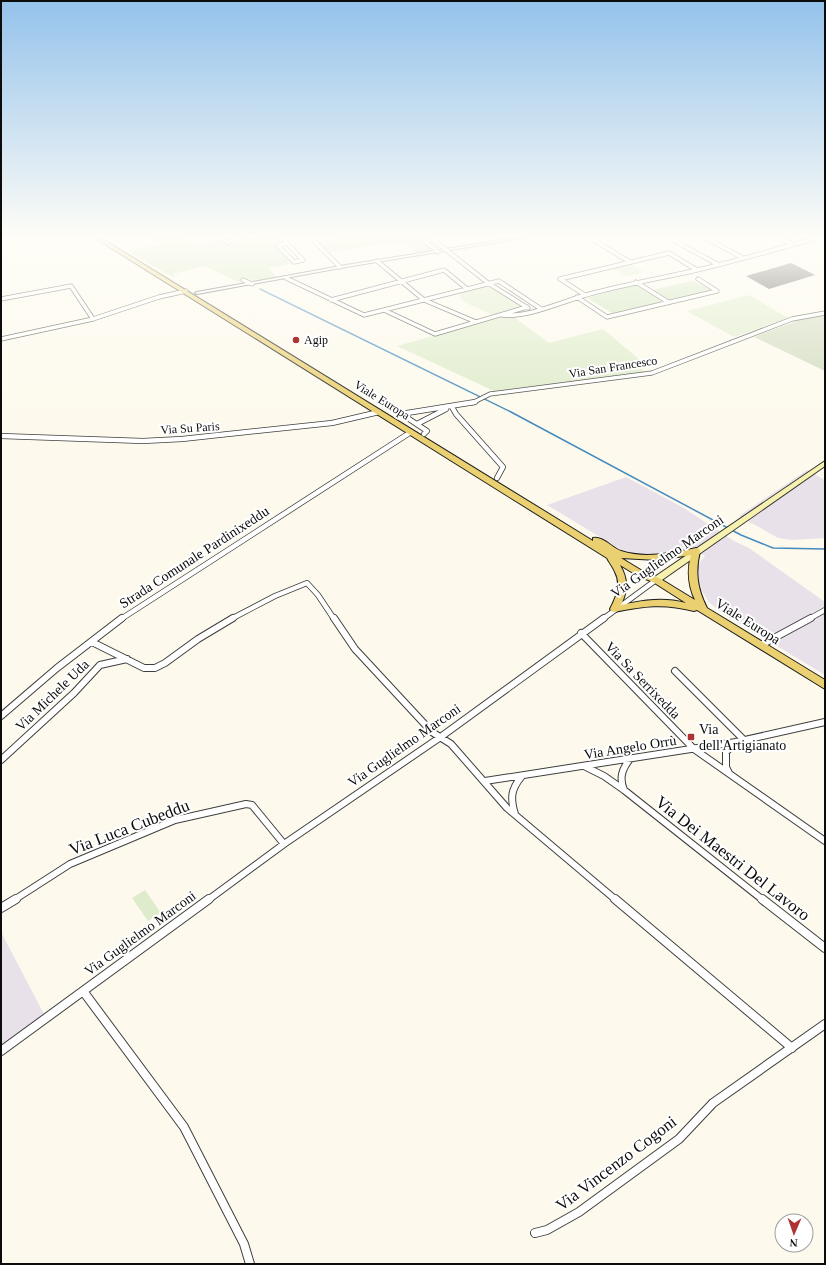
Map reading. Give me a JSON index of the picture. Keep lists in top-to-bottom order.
{
  "streets": {
    "main road": ["Viale Europa", "Via Guglielmo Marconi"],
    "street": [
      "Via San Francesco",
      "Via Su Paris",
      "Strada Comunale Pardinixeddu",
      "Via Sa Serrixedda",
      "Via Michele Uda",
      "Via Angelo Orrù",
      "Via Luca Cubeddu",
      "Via Dei Maestri Del Lavoro",
      "Via Vincenzo Cogoni"
    ]
  },
  "crossings": [
    ["Via San Francesco", "Viale Europa"],
    ["Viale Europa", "Via Su Paris"],
    ["Viale Europa", "Via Guglielmo Marconi"],
    ["Viale Europa", "Strada Comunale Pardinixeddu"],
    ["Via Guglielmo Marconi", "Via Sa Serrixedda"],
    ["Via Guglielmo Marconi", "Via Luca Cubeddu"],
    ["Via Sa Serrixedda", "Via Angelo Orrù"],
    ["Via Angelo Orrù", "Via Dei Maestri Del Lavoro"]
  ],
  "places": {
    "other": ["Agip"],
    "transit": ["Via dell'Artigianato"]
  },
  "north": "bottom"
}
